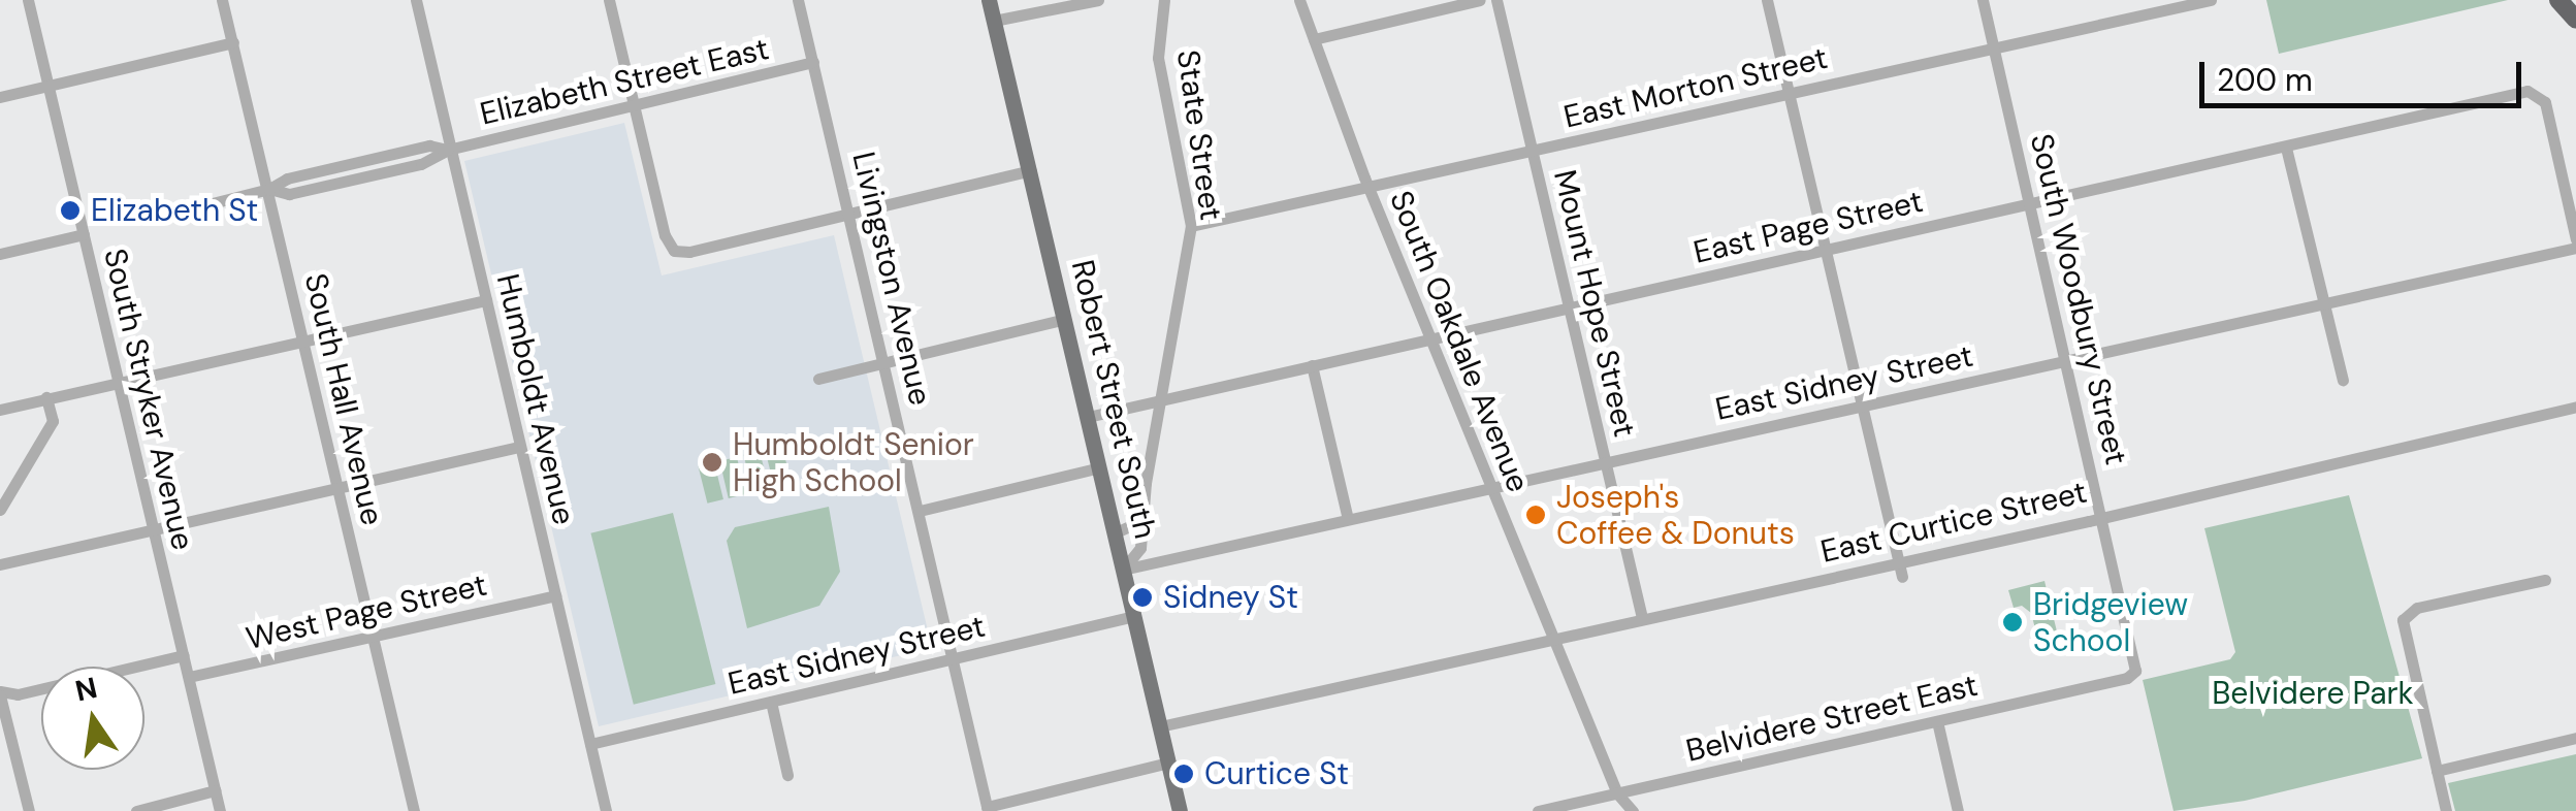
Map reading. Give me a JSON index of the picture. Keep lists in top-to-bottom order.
{
  "streets": {
    "main road": ["Robert Street South"],
    "street": [
      "Elizabeth Street East",
      "East Morton Street",
      "State Street",
      "East Page Street",
      "Livingston Avenue",
      "South Woodbury Street",
      "Mount Hope Street",
      "South Oakdale Avenue",
      "East Sidney Street",
      "South Stryker Avenue",
      "South Hall Avenue",
      "Humboldt Avenue",
      "East Curtice Street",
      "West Page Street",
      "Belvidere Street East"
    ]
  },
  "crossings": [
    ["Elizabeth Street East", "Livingston Avenue"],
    ["Elizabeth Street East", "South Hall Avenue"],
    ["Elizabeth Street East", "Humboldt Avenue"],
    ["East Morton Street", "State Street"],
    ["East Morton Street", "South Woodbury Street"],
    ["East Morton Street", "Mount Hope Street"],
    ["East Morton Street", "South Oakdale Avenue"],
    ["State Street", "East Page Street"],
    ["State Street", "East Sidney Street"],
    ["State Street", "Robert Street South"],
    ["East Page Street", "South Woodbury Street"],
    ["East Page Street", "Mount Hope Street"],
    ["East Page Street", "South Oakdale Avenue"],
    ["East Page Street", "Robert Street South"],
    ["Livingston Avenue", "East Sidney Street"],
    ["South Woodbury Street", "East Sidney Street"],
    ["South Woodbury Street", "East Curtice Street"],
    ["South Woodbury Street", "Belvidere Street East"],
    ["Mount Hope Street", "East Sidney Street"],
    ["Mount Hope Street", "East Curtice Street"],
    ["South Oakdale Avenue", "East Sidney Street"],
    ["South Oakdale Avenue", "East Curtice Street"],
    ["South Oakdale Avenue", "Belvidere Street East"],
    ["East Sidney Street", "Humboldt Avenue"],
    ["East Sidney Street", "Robert Street South"],
    ["South Stryker Avenue", "West Page Street"],
    ["South Hall Avenue", "West Page Street"],
    ["Humboldt Avenue", "West Page Street"],
    ["Robert Street South", "East Curtice Street"]
  ],
  "parks": ["Belvidere Park"],
  "places": [
    "Elizabeth St",
    "Humboldt Senior High School",
    "Joseph's Coffee & Donuts",
    "Sidney St",
    "Bridgeview School",
    "Curtice St"
  ],
  "scale_bar": "200 m",
  "north": "top"
}
